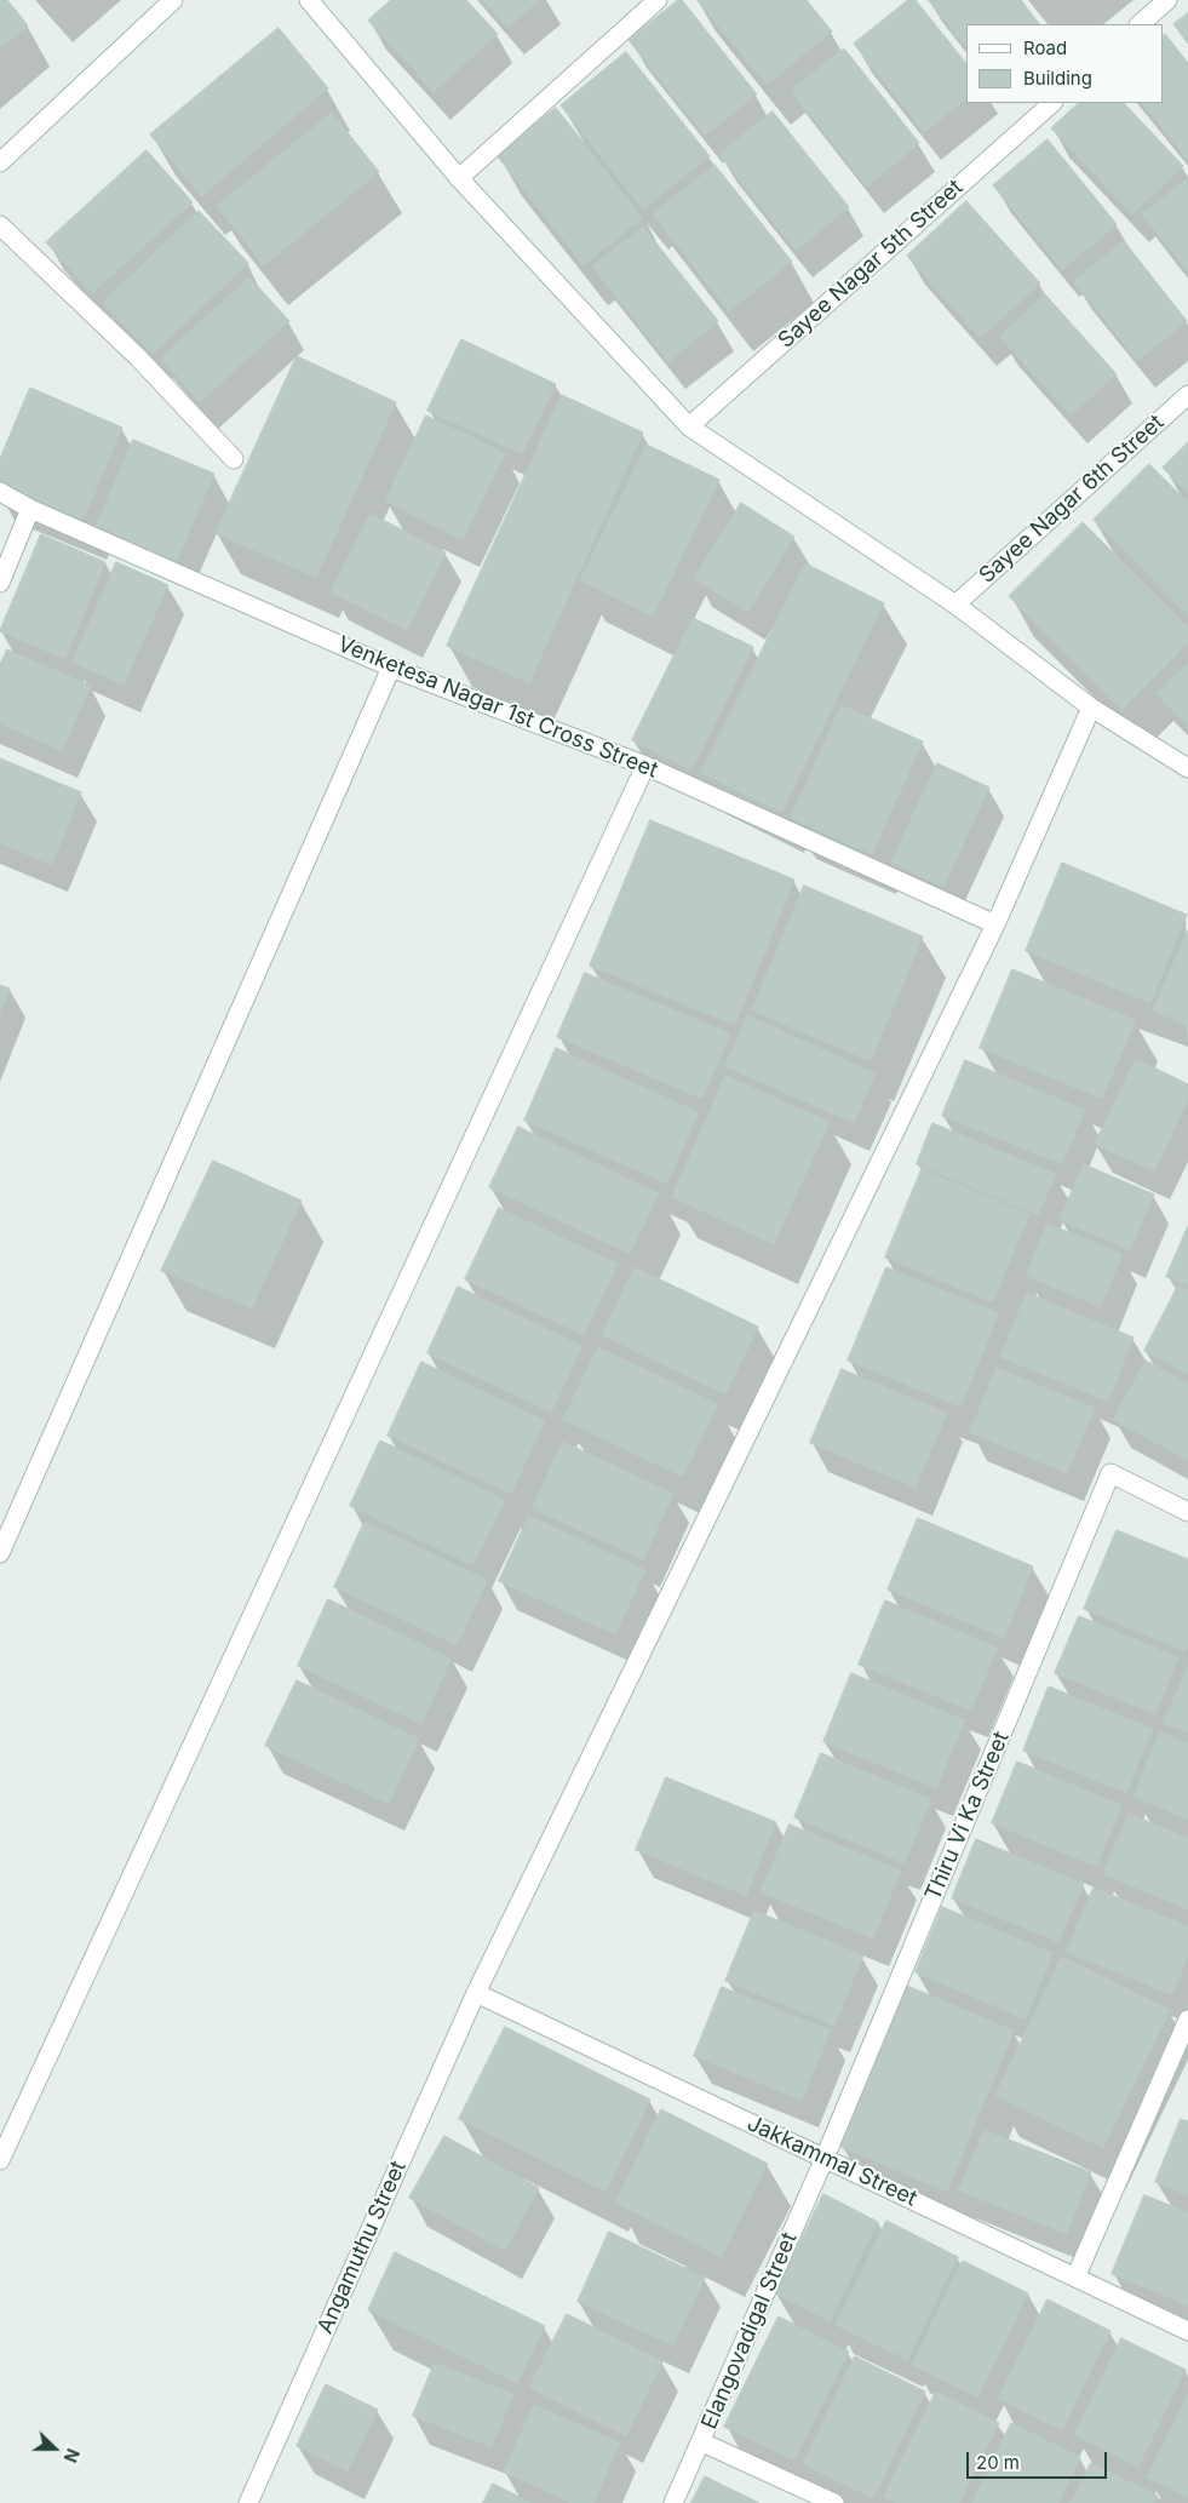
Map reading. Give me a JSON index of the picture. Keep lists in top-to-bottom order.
{
  "streets": {
    "street": [
      "Sayee Nagar 5th Street",
      "Sayee Nagar 6th Street",
      "Venketesa Nagar 1st Cross Street",
      "Thiru Vi Ka Street",
      "Jakkammal Street",
      "Angamuthu Street",
      "Elangovadigal Street"
    ]
  },
  "crossings": [
    ["Venketesa Nagar 1st Cross Street", "Angamuthu Street"],
    ["Thiru Vi Ka Street", "Jakkammal Street"],
    ["Thiru Vi Ka Street", "Elangovadigal Street"],
    ["Jakkammal Street", "Angamuthu Street"],
    ["Jakkammal Street", "Elangovadigal Street"]
  ],
  "legend": ["Road", "Building"],
  "scale_bar": "20 m",
  "north": "right"
}
